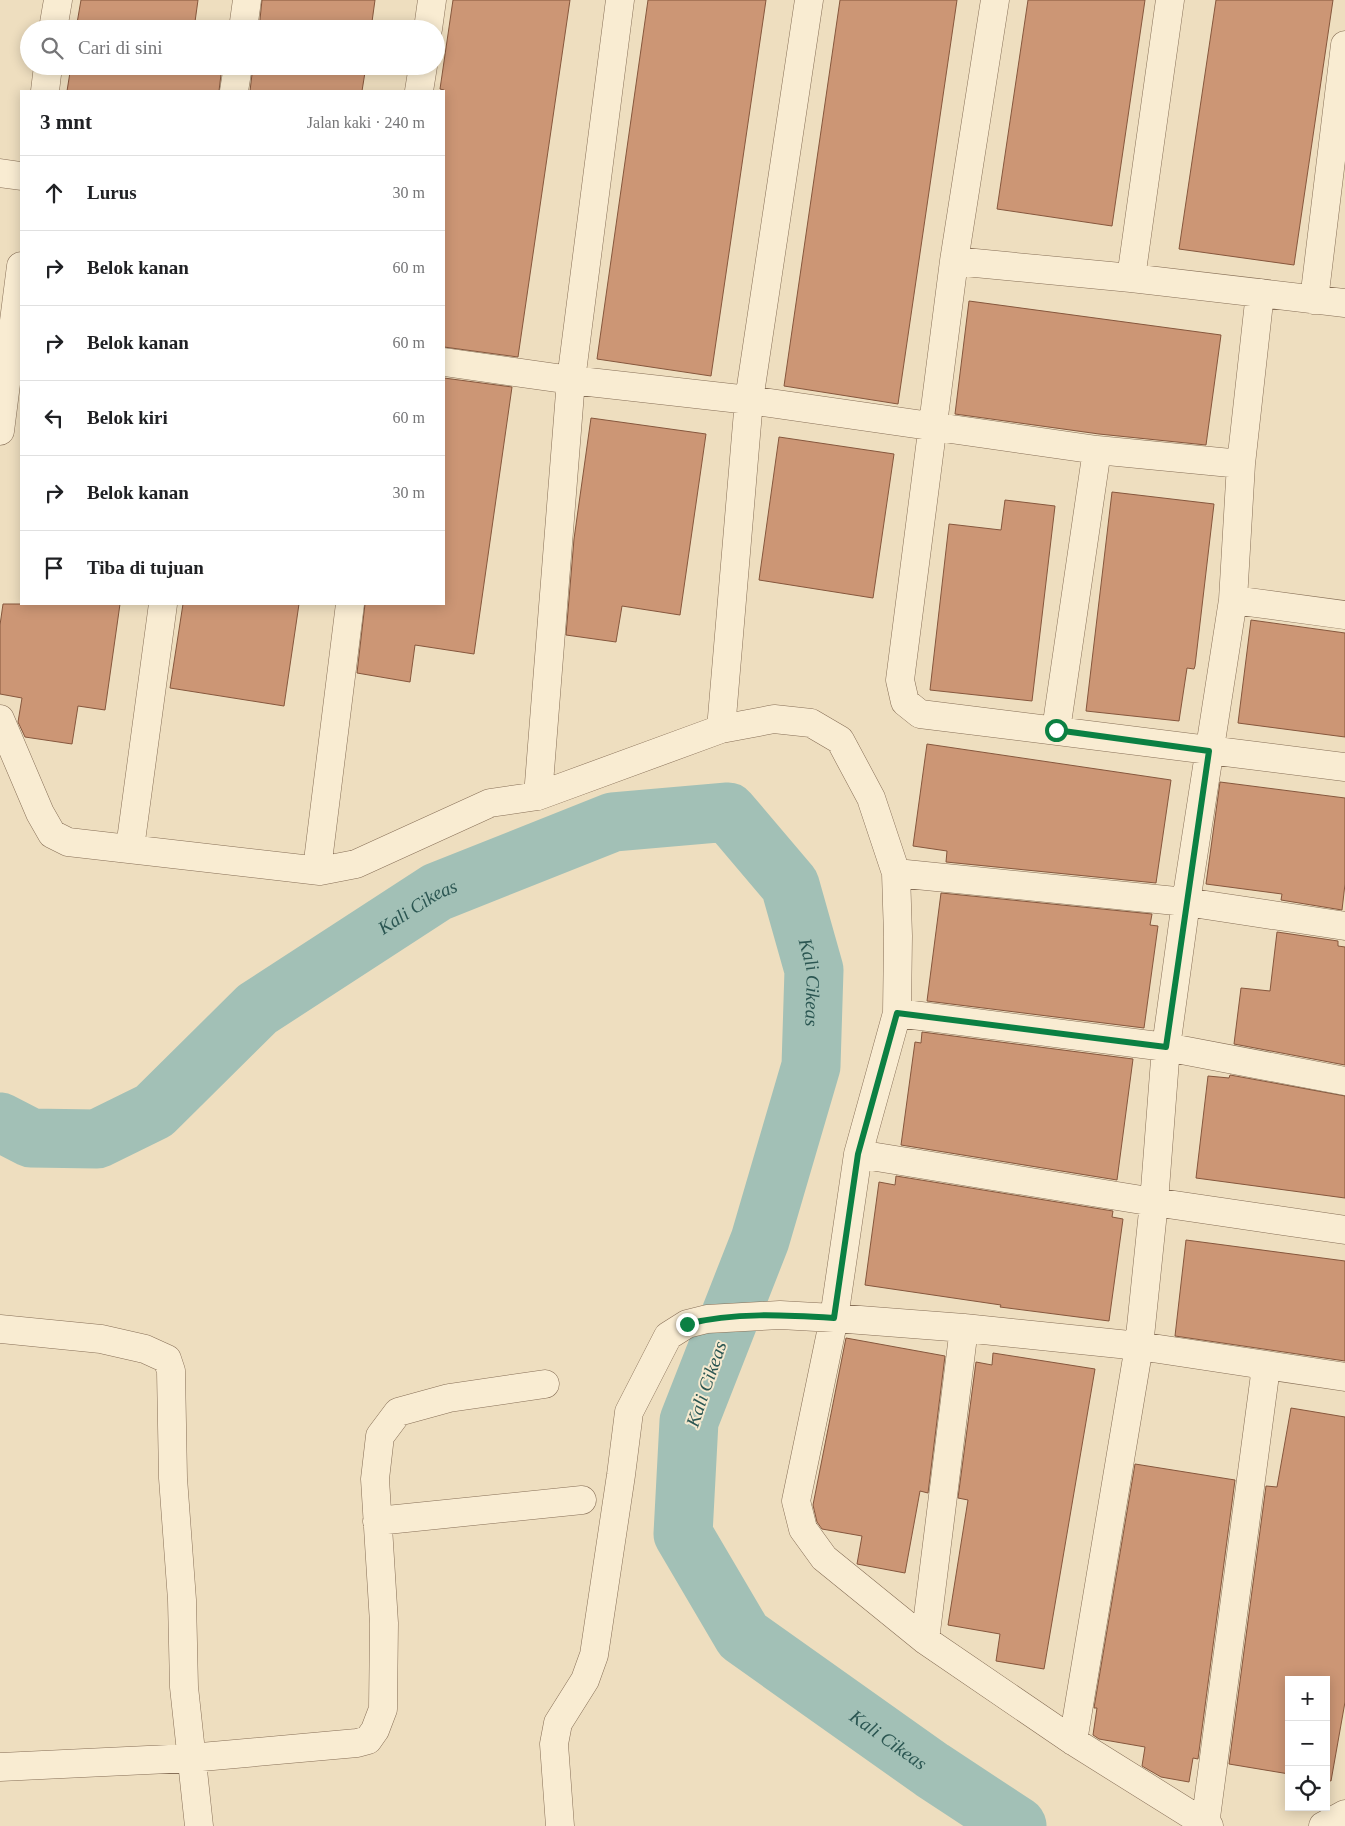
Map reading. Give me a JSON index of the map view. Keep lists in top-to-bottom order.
{
  "water": ["Kali Cikeas"],
  "page": {
    "search": "Cari di sini",
    "heading": ["3 mnt", "Jalan kaki · 240 m"],
    "list": [
      ["Lurus", "30 m"],
      ["Belok kanan", "60 m"],
      ["Belok kanan", "60 m"],
      ["Belok kiri", "60 m"],
      ["Belok kanan", "30 m"],
      "Tiba di tujuan"
    ],
    "map_buttons": ["+", "−"]
  }
}
